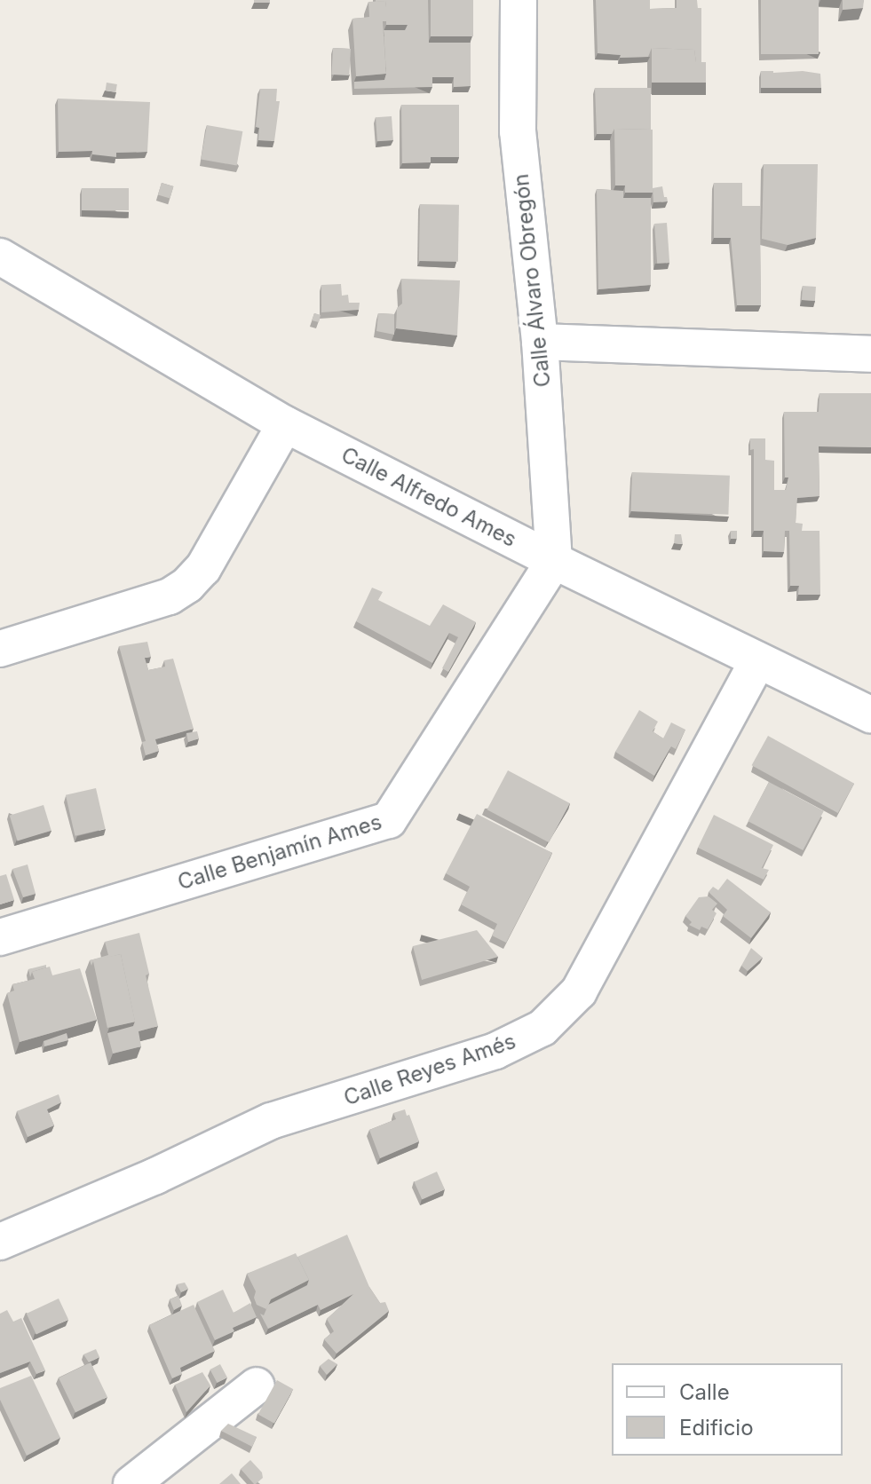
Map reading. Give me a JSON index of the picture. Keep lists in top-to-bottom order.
{
  "streets": {
    "street": [
      "Calle Álvaro Obregón",
      "Calle Alfredo Ames",
      "Calle Benjamín Ames",
      "Calle Reyes Amés"
    ]
  },
  "crossings": [
    ["Calle Álvaro Obregón", "Calle Alfredo Ames"],
    ["Calle Álvaro Obregón", "Calle Benjamín Ames"],
    ["Calle Alfredo Ames", "Calle Benjamín Ames"],
    ["Calle Alfredo Ames", "Calle Reyes Amés"]
  ],
  "legend": ["Calle", "Edificio"]
}
